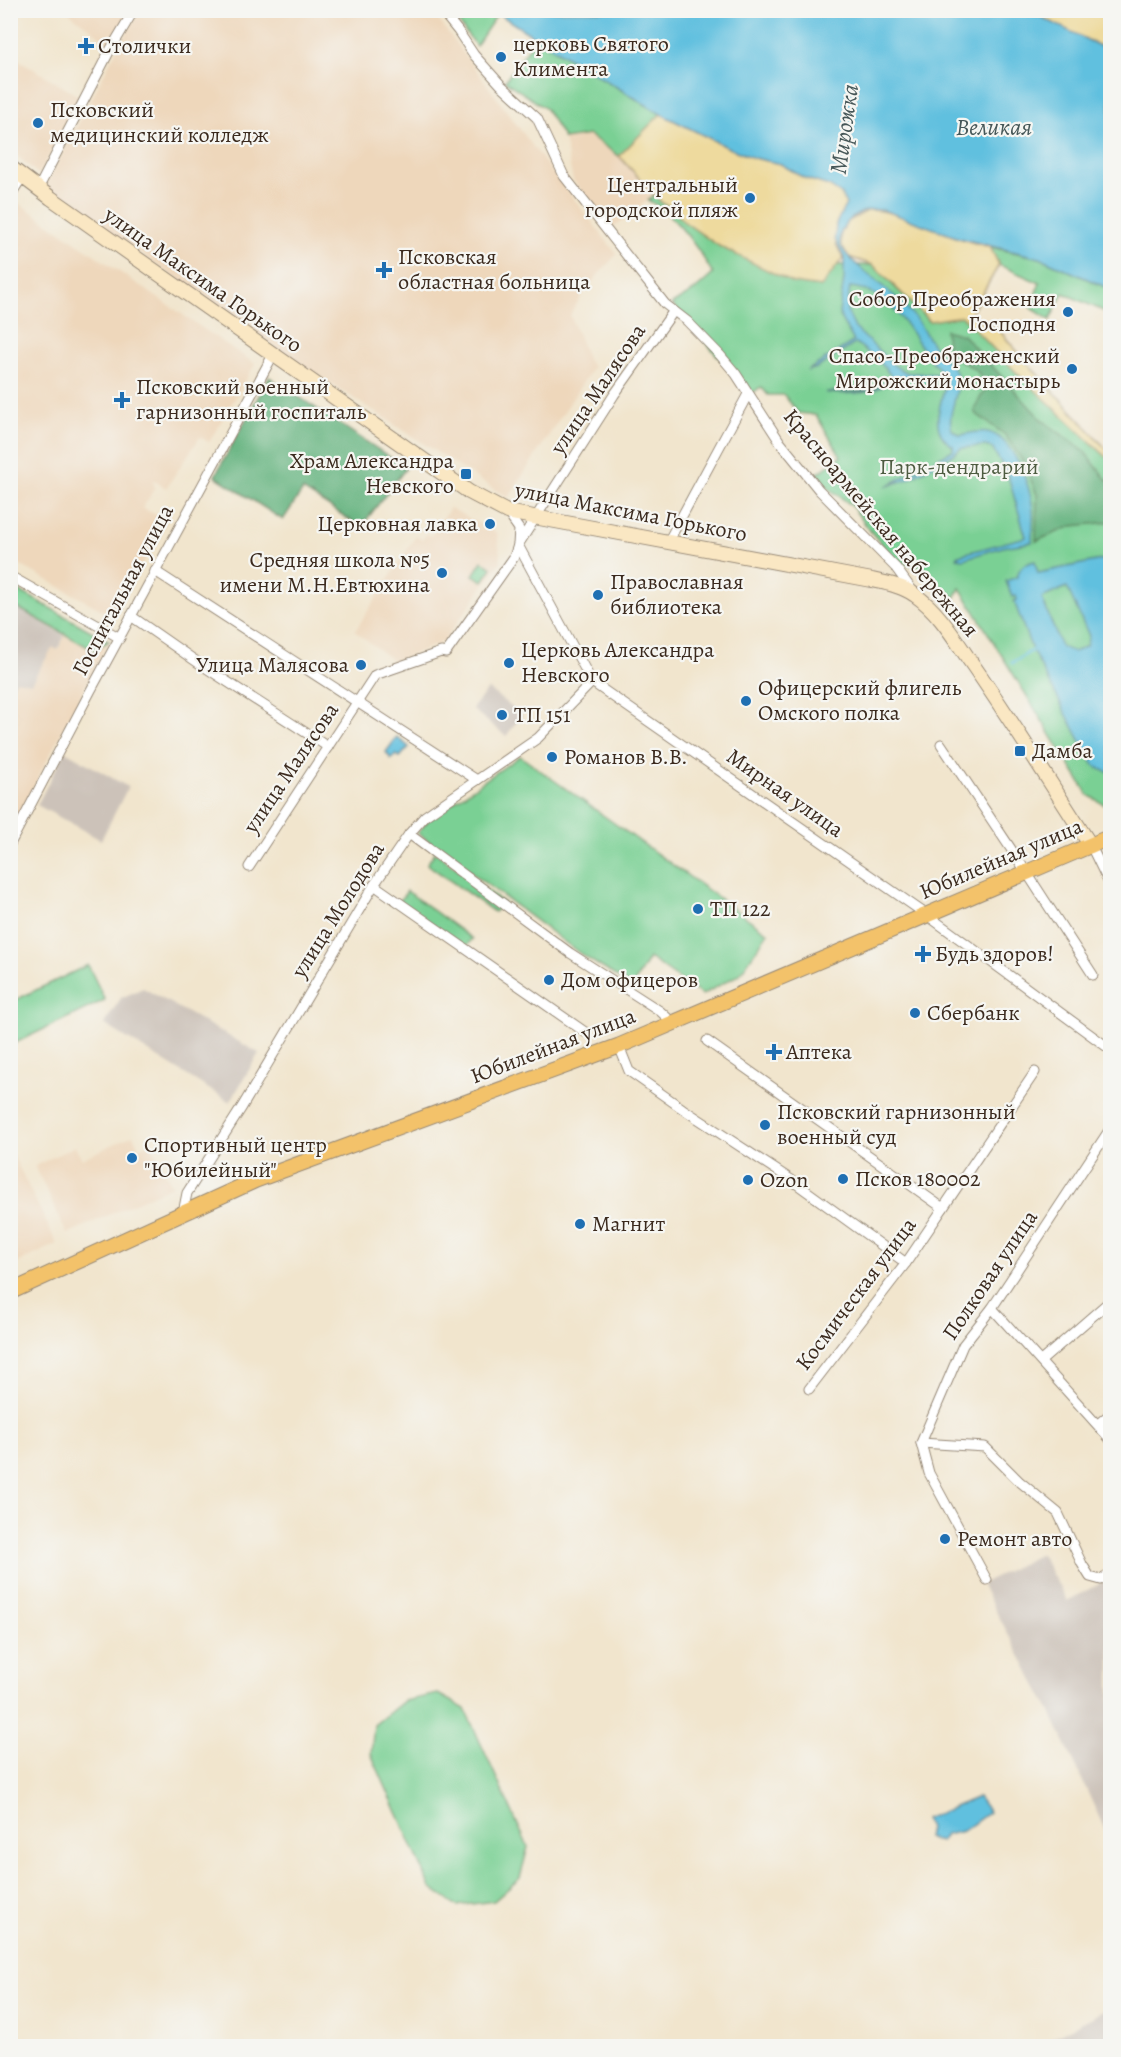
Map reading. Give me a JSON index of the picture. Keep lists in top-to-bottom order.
{
  "streets": {
    "main road": ["улица Максима Горького", "Красноармейская набережная", "Юбилейная улица"],
    "street": [
      "улица Малясова",
      "Госпитальная улица",
      "Мирная улица",
      "улица Молодова",
      "Полковая улица",
      "Космическая улица"
    ]
  },
  "crossings": [
    ["улица Максима Горького", "улица Малясова"],
    ["улица Максима Горького", "Красноармейская набережная"],
    ["улица Максима Горького", "Госпитальная улица"],
    ["улица Максима Горького", "Мирная улица"],
    ["улица Малясова", "Красноармейская набережная"],
    ["улица Малясова", "Мирная улица"],
    ["Красноармейская набережная", "Юбилейная улица"],
    ["Мирная улица", "Юбилейная улица"],
    ["Мирная улица", "улица Молодова"],
    ["Юбилейная улица", "улица Молодова"]
  ],
  "water": ["Великая", "Мирожка"],
  "parks": ["Парк-дендрарий"],
  "places": {
    "health": [
      "Столички",
      "Псковская областная больница",
      "Псковский военный гарнизонный госпиталь",
      "Будь здоров!",
      "Аптека"
    ],
    "other": [
      "церковь Святого Климента",
      "Псковский медицинский колледж",
      "Центральный городской пляж",
      "Собор Преображения Господня",
      "Спасо-Преображенский Мирожский монастырь",
      "Церковная лавка",
      "Средняя школа №5 имени М.Н.Евтюхина",
      "Православная библиотека",
      "Церковь Александра Невского",
      "Улица Малясова",
      "Офицерский флигель Омского полка",
      "ТП 151",
      "Романов В.В.",
      "ТП 122",
      "Дом офицеров",
      "Сбербанк",
      "Псковский гарнизонный военный суд",
      "Спортивный центр \"Юбилейный\"",
      "Псков 180002",
      "Ozon",
      "Магнит",
      "Ремонт авто"
    ],
    "transit": ["Храм Александра Невского", "Дамба"]
  }
}
